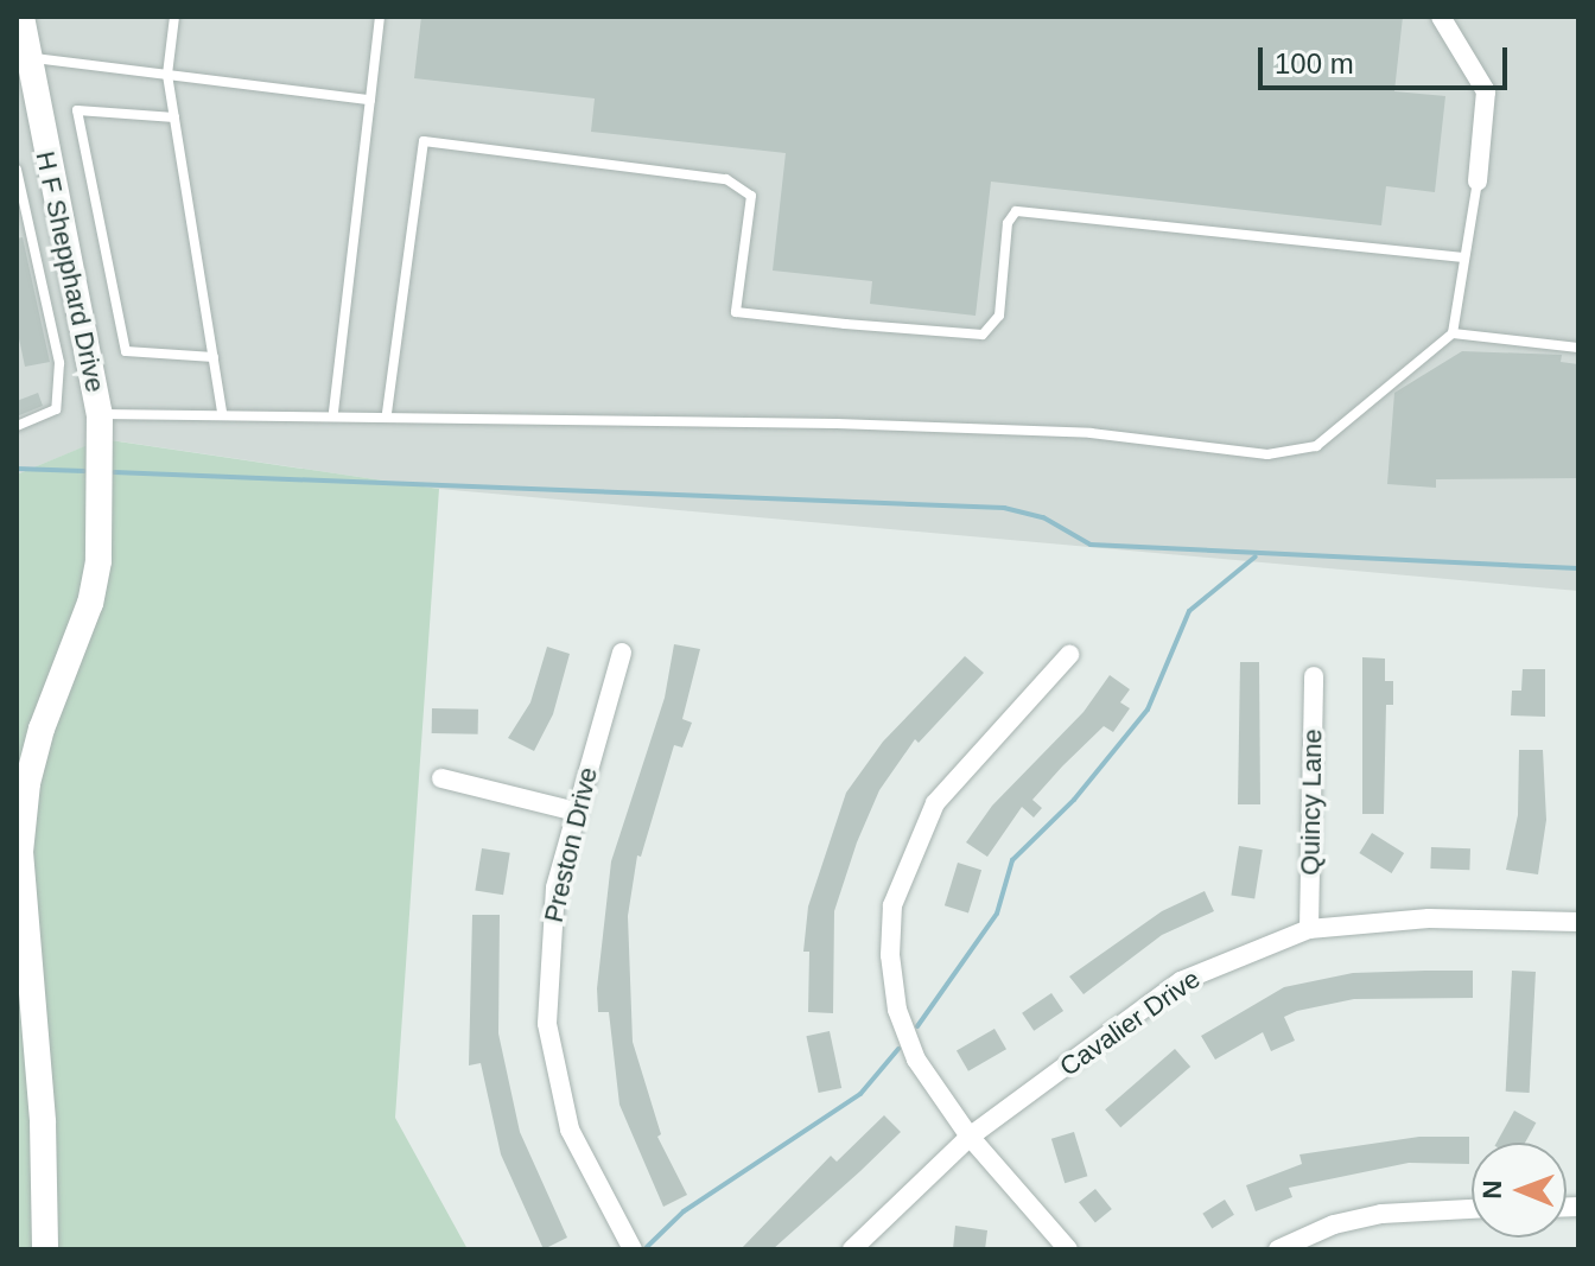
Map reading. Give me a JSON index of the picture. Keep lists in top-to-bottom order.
{
  "streets": {
    "street": [
      "H F Shepphard Drive",
      "Quincy Lane",
      "Preston Drive",
      "Cavalier Drive"
    ]
  },
  "crossings": [
    ["Quincy Lane", "Cavalier Drive"]
  ],
  "scale_bar": "100 m",
  "north": "left"
}
